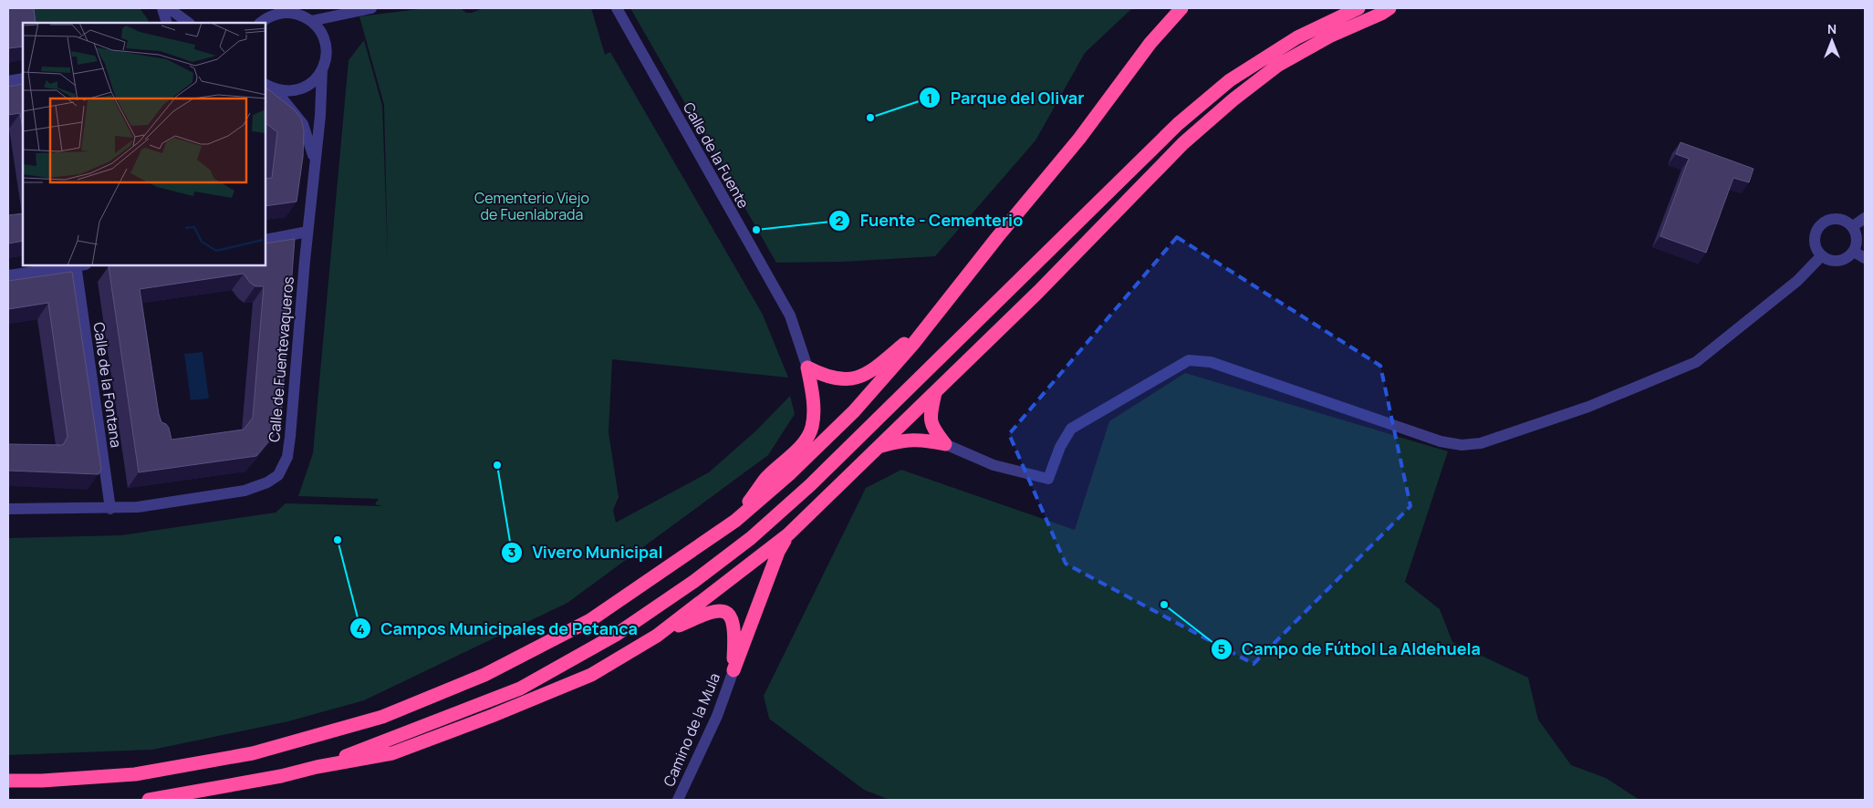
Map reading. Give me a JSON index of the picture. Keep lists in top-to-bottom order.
{
  "streets": {
    "street": [
      "Calle de la Fuente",
      "Calle de Fuentevaqueros",
      "Calle de la Fontana",
      "Camino de la Mula"
    ]
  },
  "crossings": [
    ["Calle de Fuentevaqueros", "Calle de la Fontana"]
  ],
  "parks": ["Cementerio Viejo de Fuenlabrada"],
  "places": [
    "Parque del Olivar",
    "Fuente - Cementerio",
    "Vivero Municipal",
    "Campos Municipales de Petanca",
    "Campo de Fútbol La Aldehuela"
  ],
  "north": "top"
}
